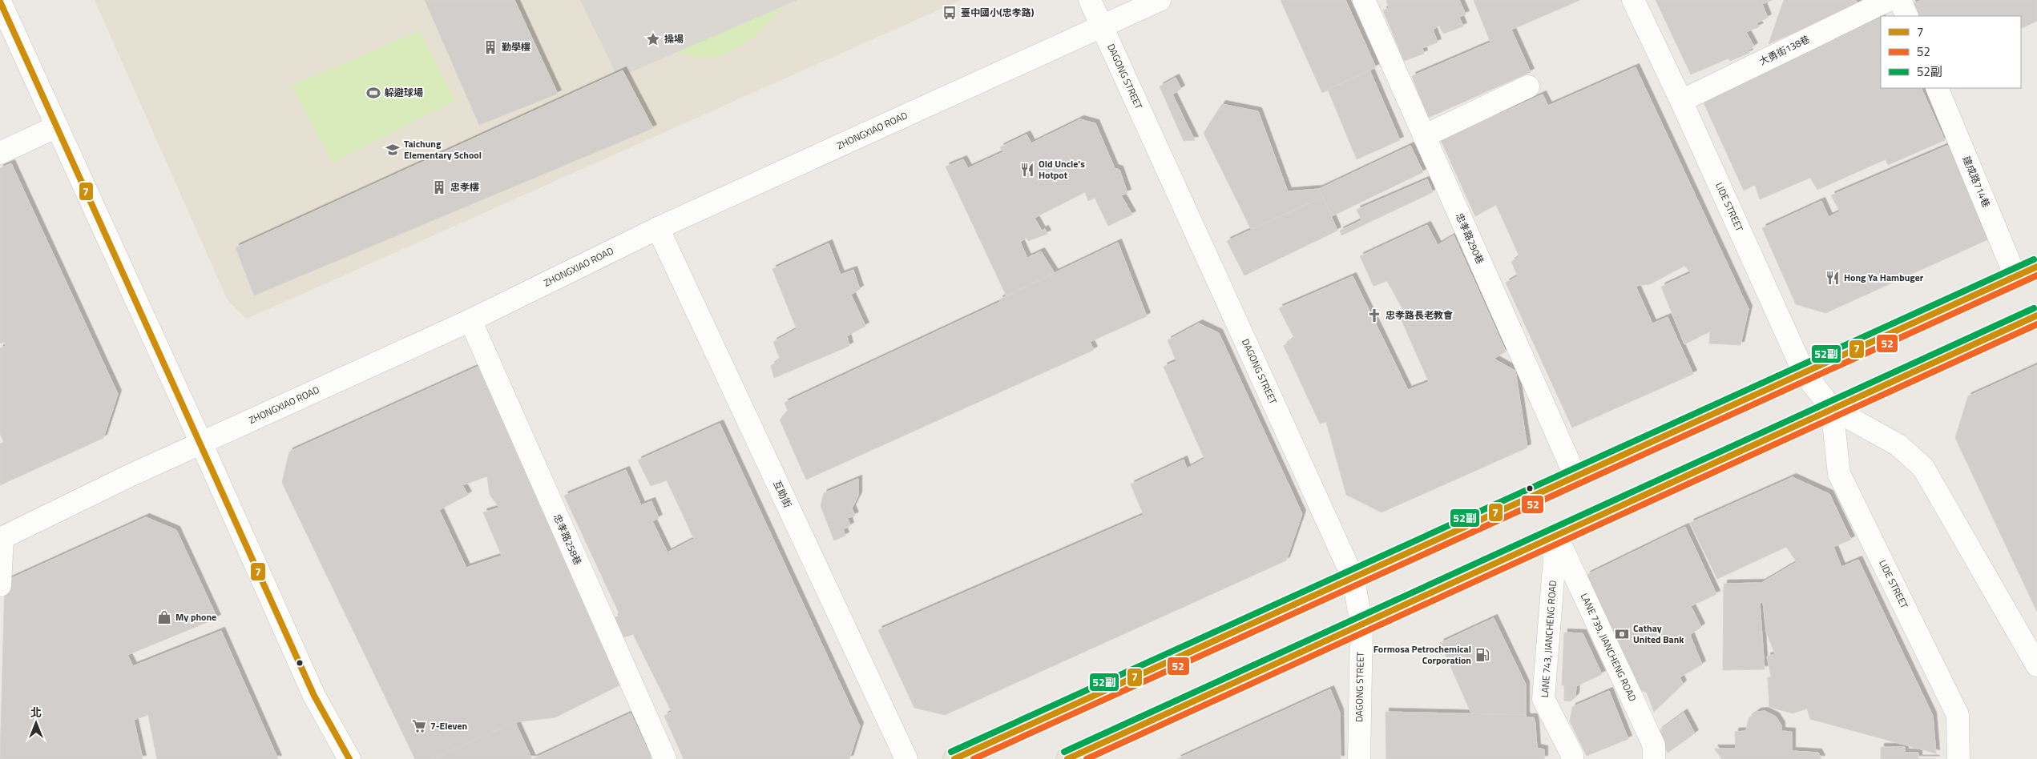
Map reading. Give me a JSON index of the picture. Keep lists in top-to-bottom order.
{
  "streets": {
    "street": [
      "大勇街138巷",
      "DAGONG STREET",
      "ZHONGXIAO ROAD",
      "建成路714巷",
      "LIDE STREET",
      "忠孝路290巷",
      "互助街",
      "忠孝路258巷",
      "LANE 743, JIANCHENG ROAD",
      "LANE 739, JIANCHENG ROAD"
    ]
  },
  "crossings": [
    ["大勇街138巷", "LIDE STREET"],
    ["DAGONG STREET", "ZHONGXIAO ROAD"],
    ["ZHONGXIAO ROAD", "互助街"],
    ["ZHONGXIAO ROAD", "忠孝路258巷"],
    ["LANE 743, JIANCHENG ROAD", "LANE 739, JIANCHENG ROAD"]
  ],
  "places": {
    "bus stop": ["臺中國小(忠孝路)"],
    "place": ["操場"],
    "building": ["勤學樓", "忠孝樓"],
    "sports": ["躲避球場"],
    "school or university": ["Taichung Elementary School"],
    "restaurant": ["Old Uncle's Hotpot", "Hong Ya Hambuger"],
    "church": ["忠孝路長老教會"],
    "shop": ["My phone"],
    "bank": ["Cathay United Bank"],
    "fuel station": ["Formosa Petrochemical Corporation"],
    "supermarket": ["7-Eleven"]
  },
  "lines": ["transit line 7", "transit line 52副", "transit line 52"],
  "legend": ["7", "52", "52副"],
  "north": "top"
}
